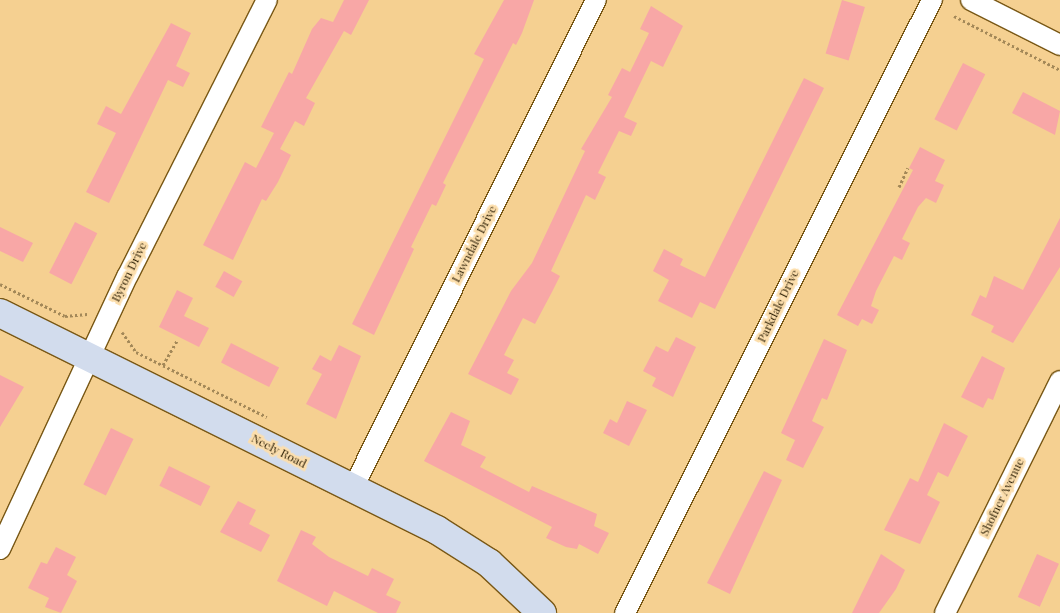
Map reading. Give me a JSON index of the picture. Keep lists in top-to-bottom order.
{
  "streets": {
    "street": [
      "Lawndale Drive",
      "Byron Drive",
      "Parkdale Drive",
      "Neely Road",
      "Shofner Avenue"
    ]
  },
  "crossings": [
    ["Lawndale Drive", "Neely Road"],
    ["Byron Drive", "Neely Road"]
  ]
}
